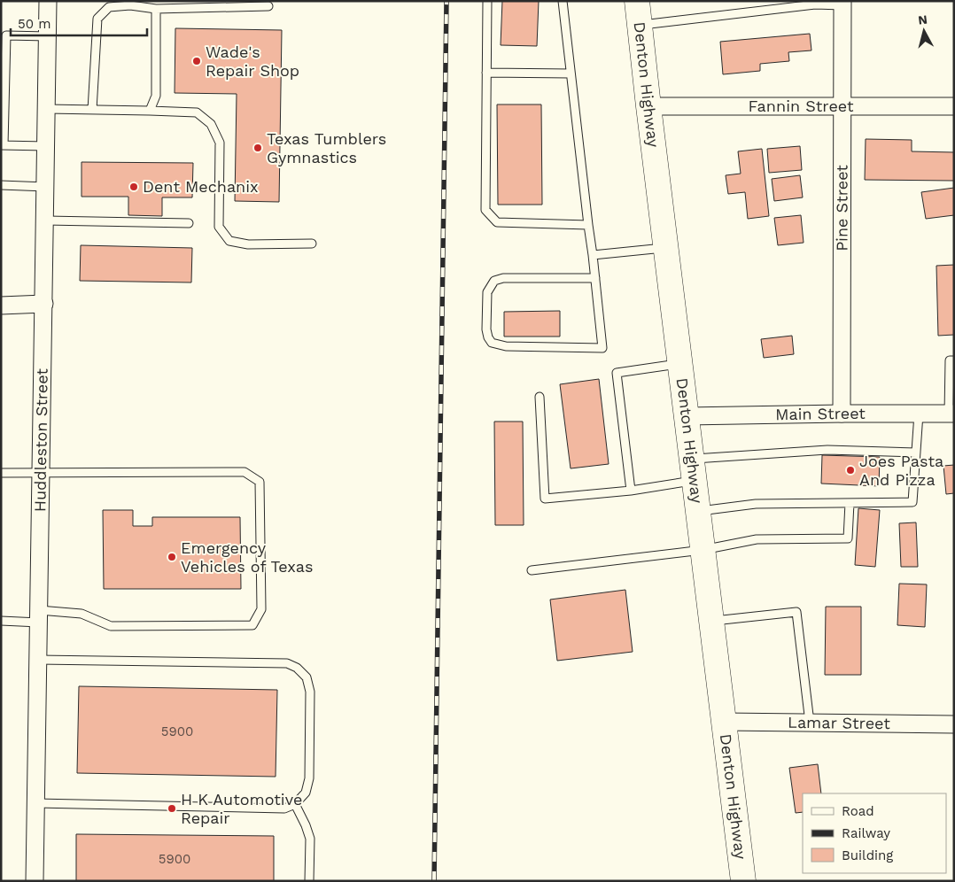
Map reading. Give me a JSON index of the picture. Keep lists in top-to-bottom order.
{
  "streets": {
    "main road": ["Denton Highway"],
    "street": [
      "Fannin Street",
      "Pine Street",
      "Main Street",
      "Huddleston Street",
      "Lamar Street"
    ]
  },
  "crossings": [
    ["Denton Highway", "Fannin Street"],
    ["Denton Highway", "Main Street"],
    ["Denton Highway", "Lamar Street"],
    ["Fannin Street", "Pine Street"],
    ["Pine Street", "Main Street"]
  ],
  "places": [
    "Wade's Repair Shop",
    "Texas Tumblers Gymnastics",
    "Dent Mechanix",
    "Joes Pasta And Pizza",
    "Emergency Vehicles of Texas",
    "H K Automotive Repair"
  ],
  "house_numbers": ["5900", "5900"],
  "legend": ["Road", "Railway", "Building"],
  "scale_bar": "50 m",
  "north": "top"
}
